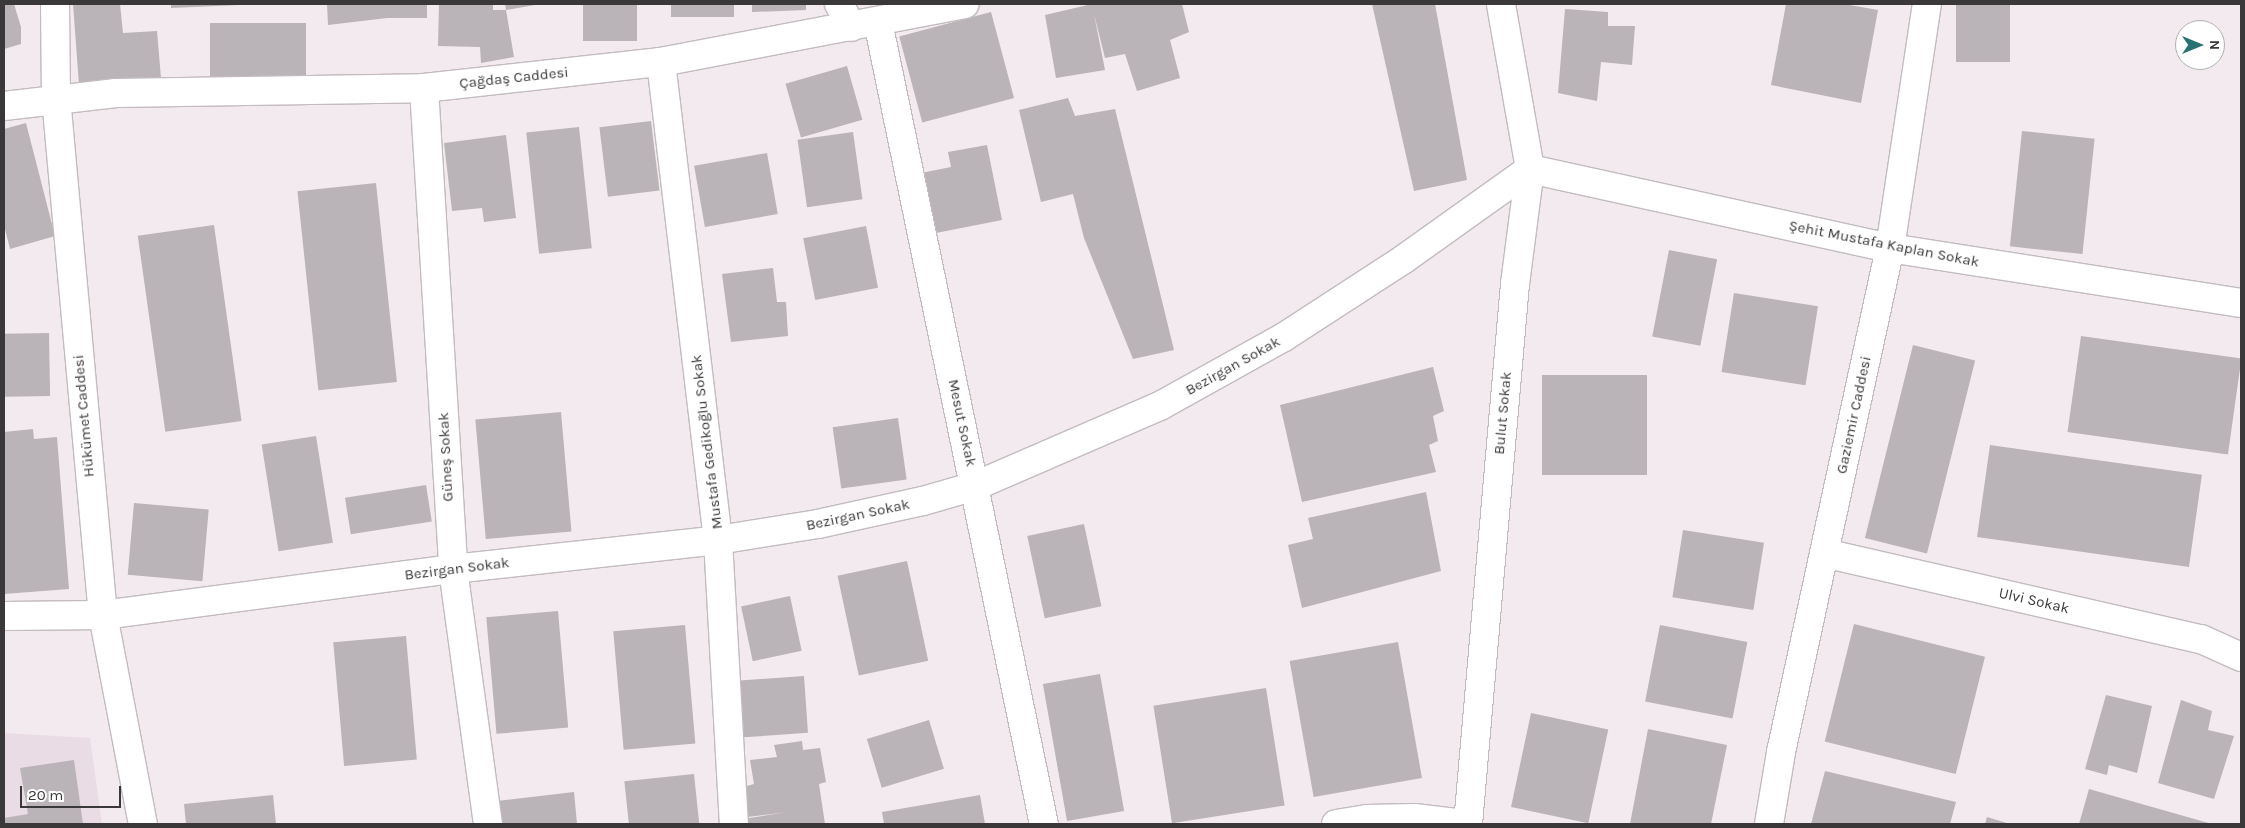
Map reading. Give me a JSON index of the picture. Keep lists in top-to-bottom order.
{
  "streets": {
    "street": [
      "Çağdaş Caddesi",
      "Şehit Mustafa Kaplan Sokak",
      "Bezirgan Sokak",
      "Bulut Sokak",
      "Gaziemir Caddesi",
      "Hükümet Caddesi",
      "Mesut Sokak",
      "Mustafa Gedikoğlu Sokak",
      "Güneş Sokak",
      "Ulvi Sokak"
    ]
  },
  "crossings": [
    ["Çağdaş Caddesi", "Hükümet Caddesi"],
    ["Çağdaş Caddesi", "Mesut Sokak"],
    ["Çağdaş Caddesi", "Mustafa Gedikoğlu Sokak"],
    ["Çağdaş Caddesi", "Güneş Sokak"],
    ["Şehit Mustafa Kaplan Sokak", "Bezirgan Sokak"],
    ["Şehit Mustafa Kaplan Sokak", "Bulut Sokak"],
    ["Şehit Mustafa Kaplan Sokak", "Gaziemir Caddesi"],
    ["Bezirgan Sokak", "Bulut Sokak"],
    ["Bezirgan Sokak", "Hükümet Caddesi"],
    ["Bezirgan Sokak", "Mesut Sokak"],
    ["Bezirgan Sokak", "Mustafa Gedikoğlu Sokak"],
    ["Bezirgan Sokak", "Güneş Sokak"],
    ["Gaziemir Caddesi", "Ulvi Sokak"]
  ],
  "scale_bar": "20 m",
  "north": "right"
}
